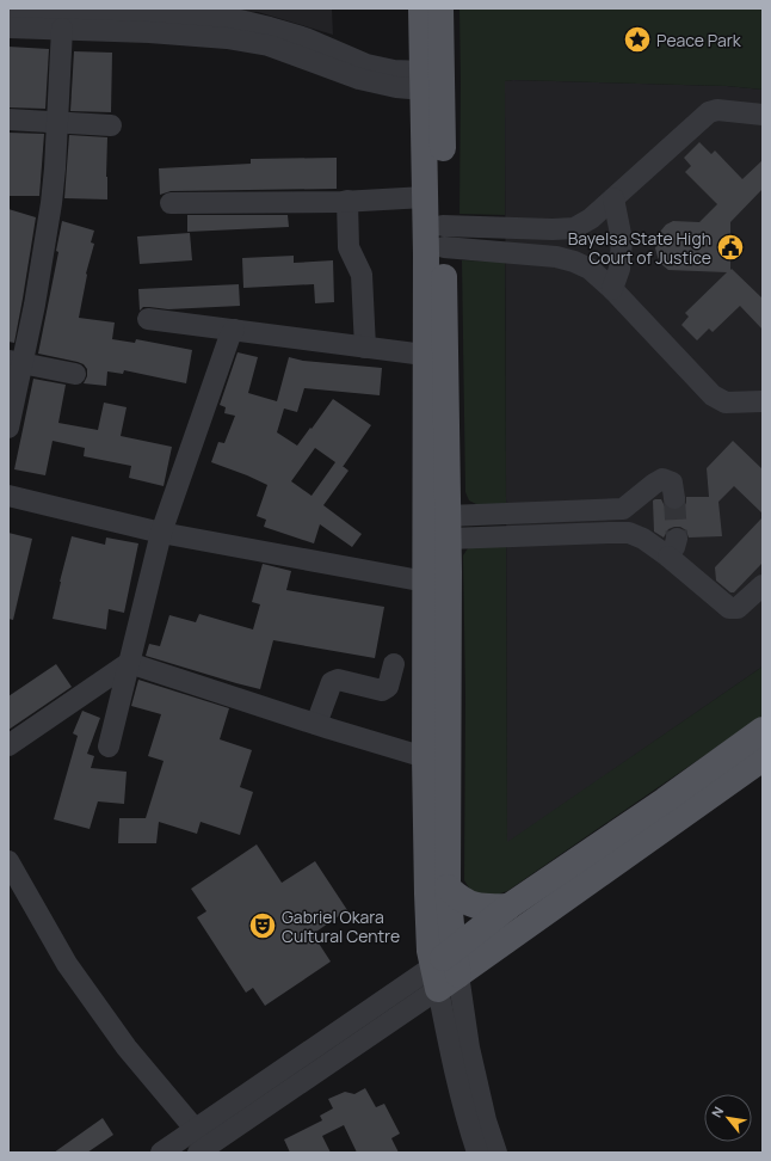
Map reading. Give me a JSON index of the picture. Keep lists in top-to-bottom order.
{
  "places": {
    "place": ["Peace Park"],
    "public building": ["Bayelsa State High Court of Justice"],
    "theatre": ["Gabriel Okara Cultural Centre"]
  },
  "north": "top left"
}
